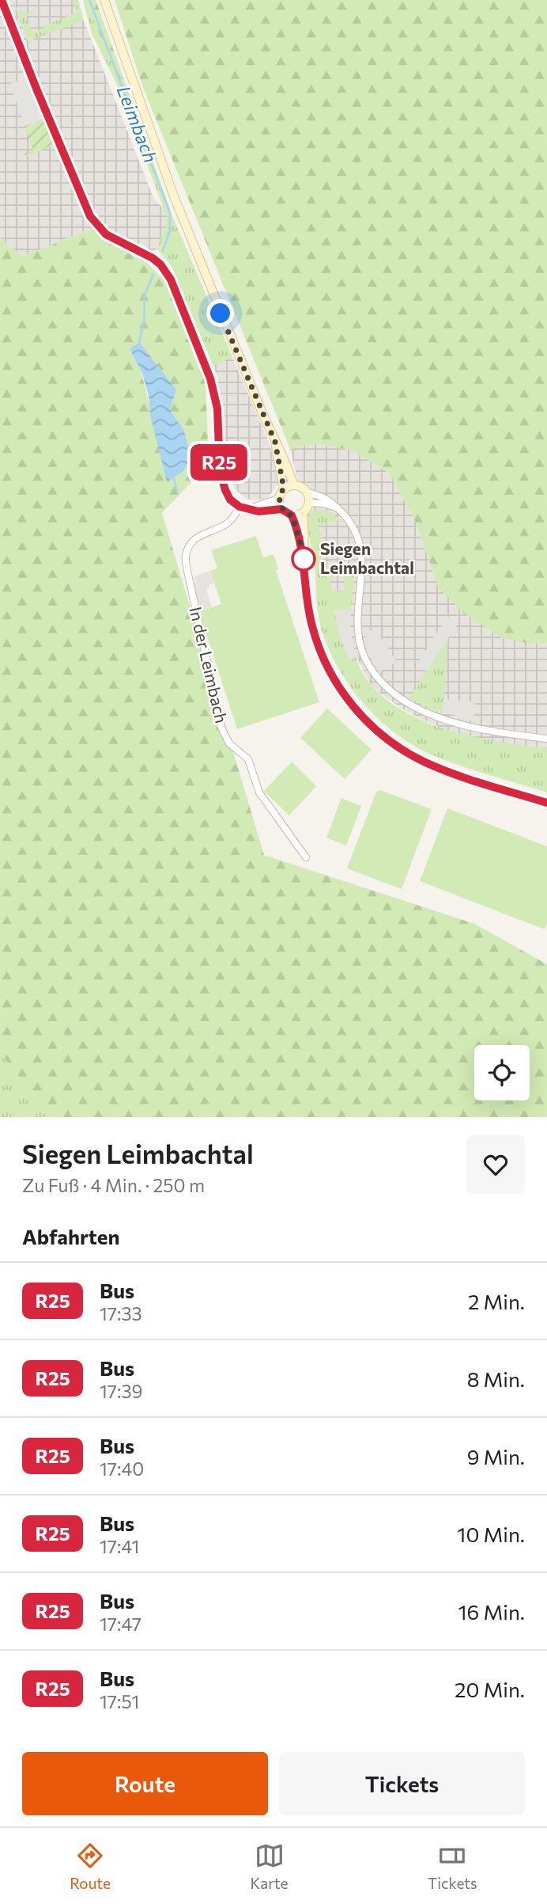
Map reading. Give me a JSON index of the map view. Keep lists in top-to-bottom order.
{
  "streets": {
    "street": ["In der Leimbach"]
  },
  "water": ["Leimbach"],
  "places": ["Siegen Leimbachtal"],
  "lines": ["bus line R25"],
  "page": {
    "on_map": "R25",
    "heading": [
      ["Siegen Leimbachtal", "Zu Fuß · 4 Min. · 250 m"],
      "Abfahrten"
    ],
    "list": [
      {
        "mark": "R25",
        "name": "Bus",
        "note": "17:33",
        "value": "2 Min."
      },
      {
        "mark": "R25",
        "name": "Bus",
        "note": "17:39",
        "value": "8 Min."
      },
      {
        "mark": "R25",
        "name": "Bus",
        "note": "17:40",
        "value": "9 Min."
      },
      {
        "mark": "R25",
        "name": "Bus",
        "note": "17:41",
        "value": "10 Min."
      },
      {
        "mark": "R25",
        "name": "Bus",
        "note": "17:47",
        "value": "16 Min."
      },
      {
        "mark": "R25",
        "name": "Bus",
        "note": "17:51",
        "value": "20 Min."
      }
    ],
    "buttons": ["Route", "Tickets"],
    "tabs": ["Route", "Karte", "Tickets"]
  }
}
